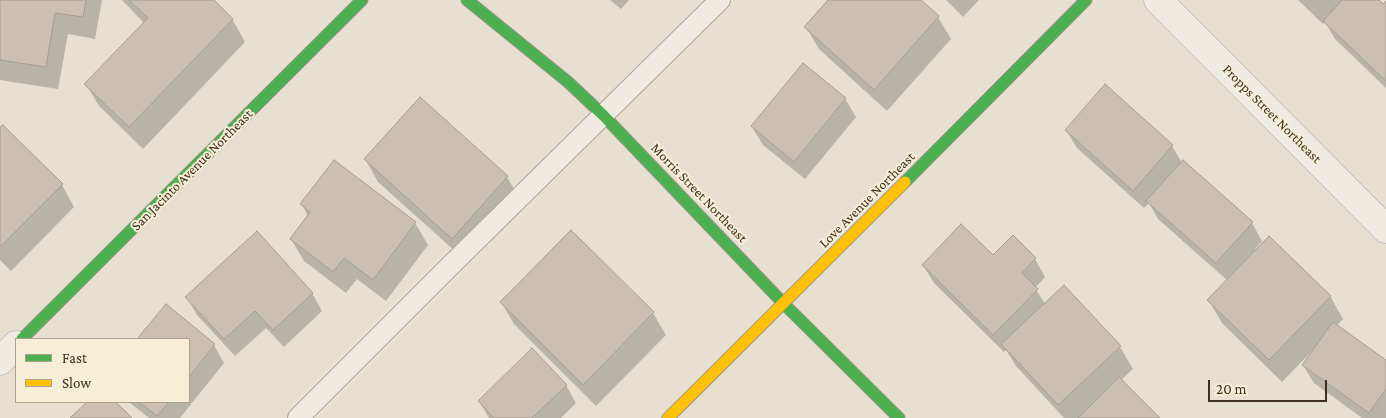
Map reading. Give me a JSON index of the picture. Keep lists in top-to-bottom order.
{
  "streets": {
    "street": [
      "Propps Street Northeast",
      "San Jacinto Avenue Northeast",
      "Morris Street Northeast",
      "Love Avenue Northeast"
    ]
  },
  "crossings": [
    ["Morris Street Northeast", "Love Avenue Northeast"]
  ],
  "legend": ["Fast", "Slow"],
  "scale_bar": "20 m"
}
